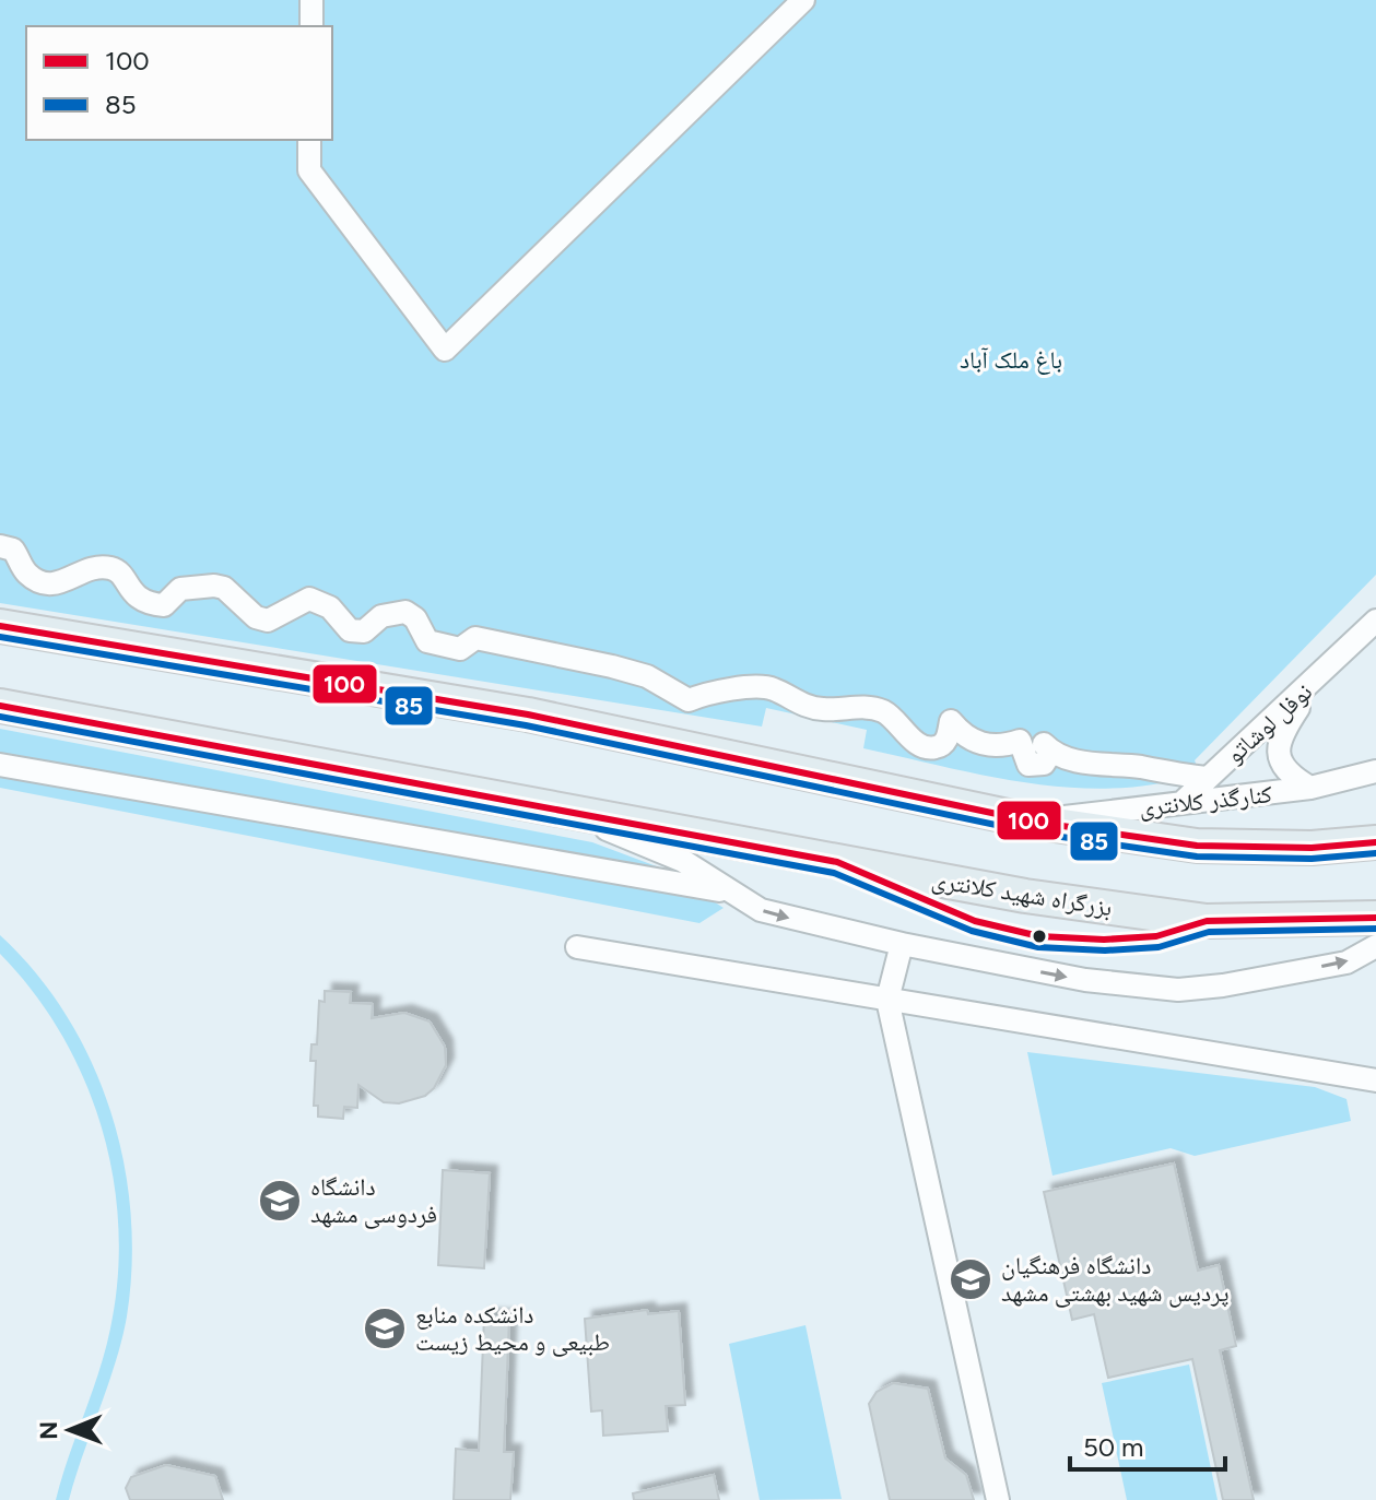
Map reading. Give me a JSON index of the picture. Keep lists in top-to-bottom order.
{
  "streets": {
    "highway": ["بزرگراه شهید کلانتری"],
    "street": ["نوفل لوشاتو", "کنارگذر کلانتری"]
  },
  "crossings": [
    ["نوفل لوشاتو", "کنارگذر کلانتری"]
  ],
  "parks": ["باغ ملک آباد"],
  "places": {
    "school or university": ["دانشگاه فردوسی مشهد", "دانشگاه فرهنگیان پردیس شهید بهشتی مشهد", "دانشکده منابع طبیعی و محیط زیست"]
  },
  "lines": ["transit line 100", "transit line 85"],
  "legend": ["100", "85"],
  "scale_bar": "50 m",
  "north": "left"
}
